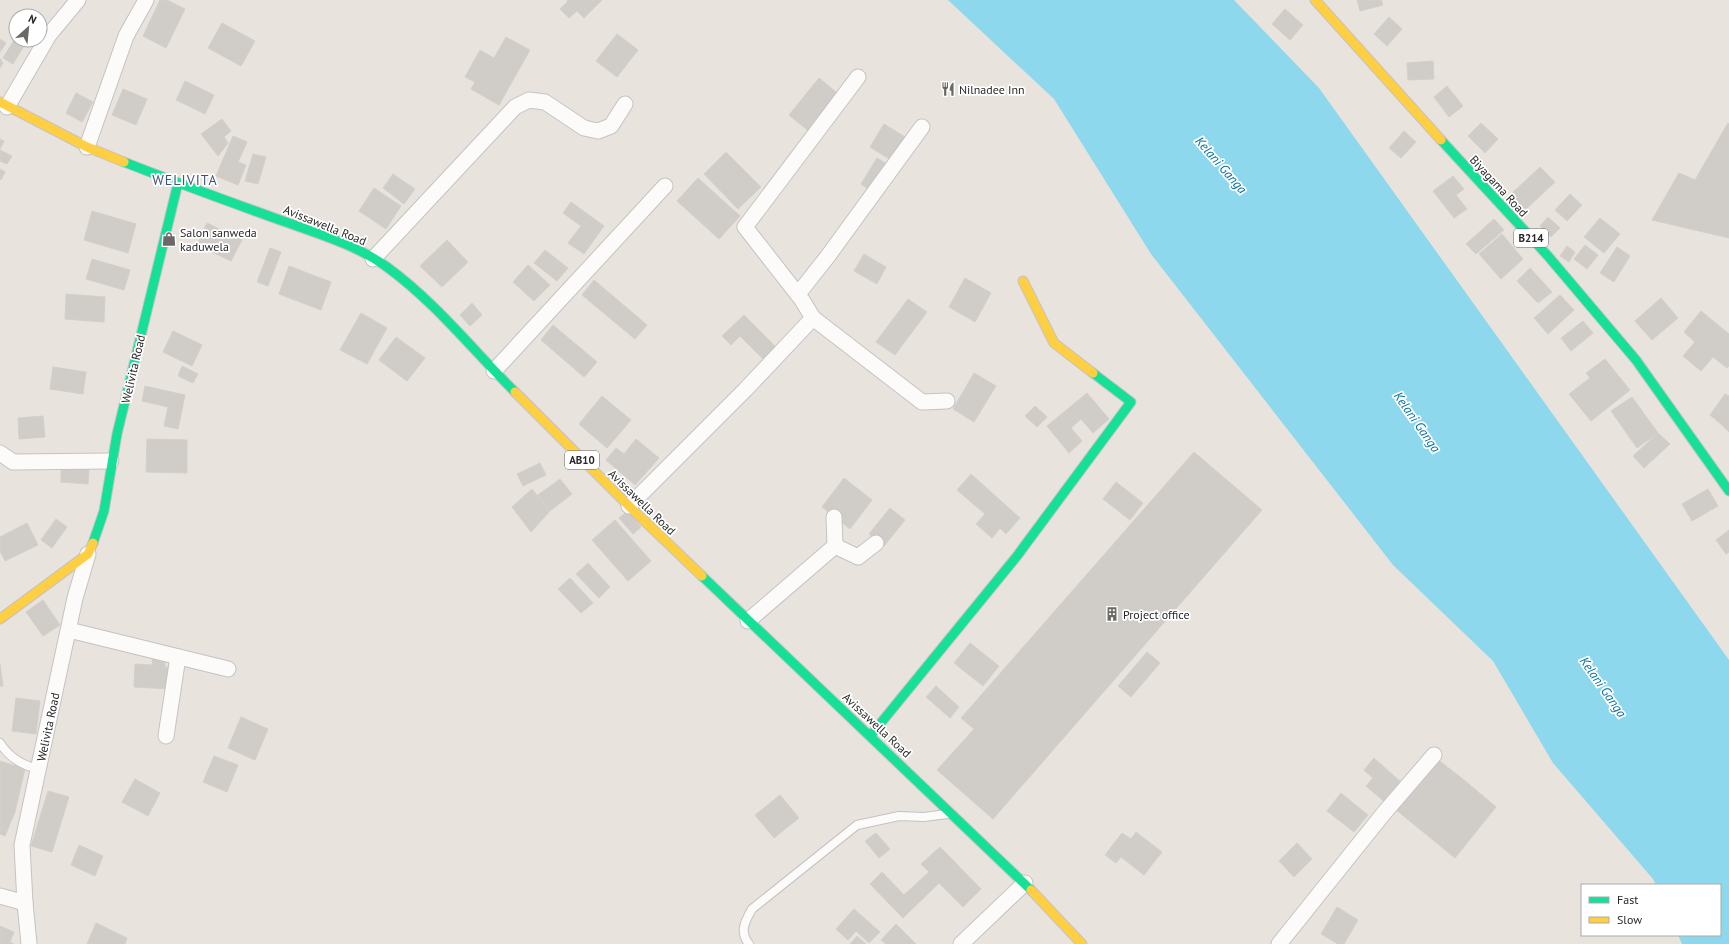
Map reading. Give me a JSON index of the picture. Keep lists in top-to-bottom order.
{
  "streets": {
    "main road": [
      "Biyagama Road",
      "Avissawella Road",
      "B214",
      "Welivita Road",
      "AB10"
    ]
  },
  "crossings": [
    ["Avissawella Road", "Welivita Road"]
  ],
  "districts": ["WELIVITA"],
  "water": ["Kelani Ganga"],
  "places": {
    "restaurant": ["Nilnadee Inn"],
    "shop": ["Salon sanweda kaduwela"],
    "building": ["Project office"]
  },
  "legend": ["Fast", "Slow"],
  "north": "top right"
}
